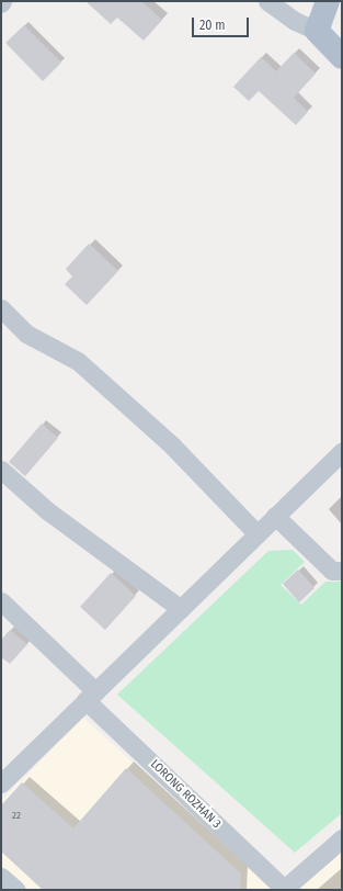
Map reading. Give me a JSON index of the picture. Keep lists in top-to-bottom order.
{
  "streets": {
    "street": ["LORONG ROZHAN 3"]
  },
  "house_numbers": ["22"],
  "scale_bar": "20 m"
}
